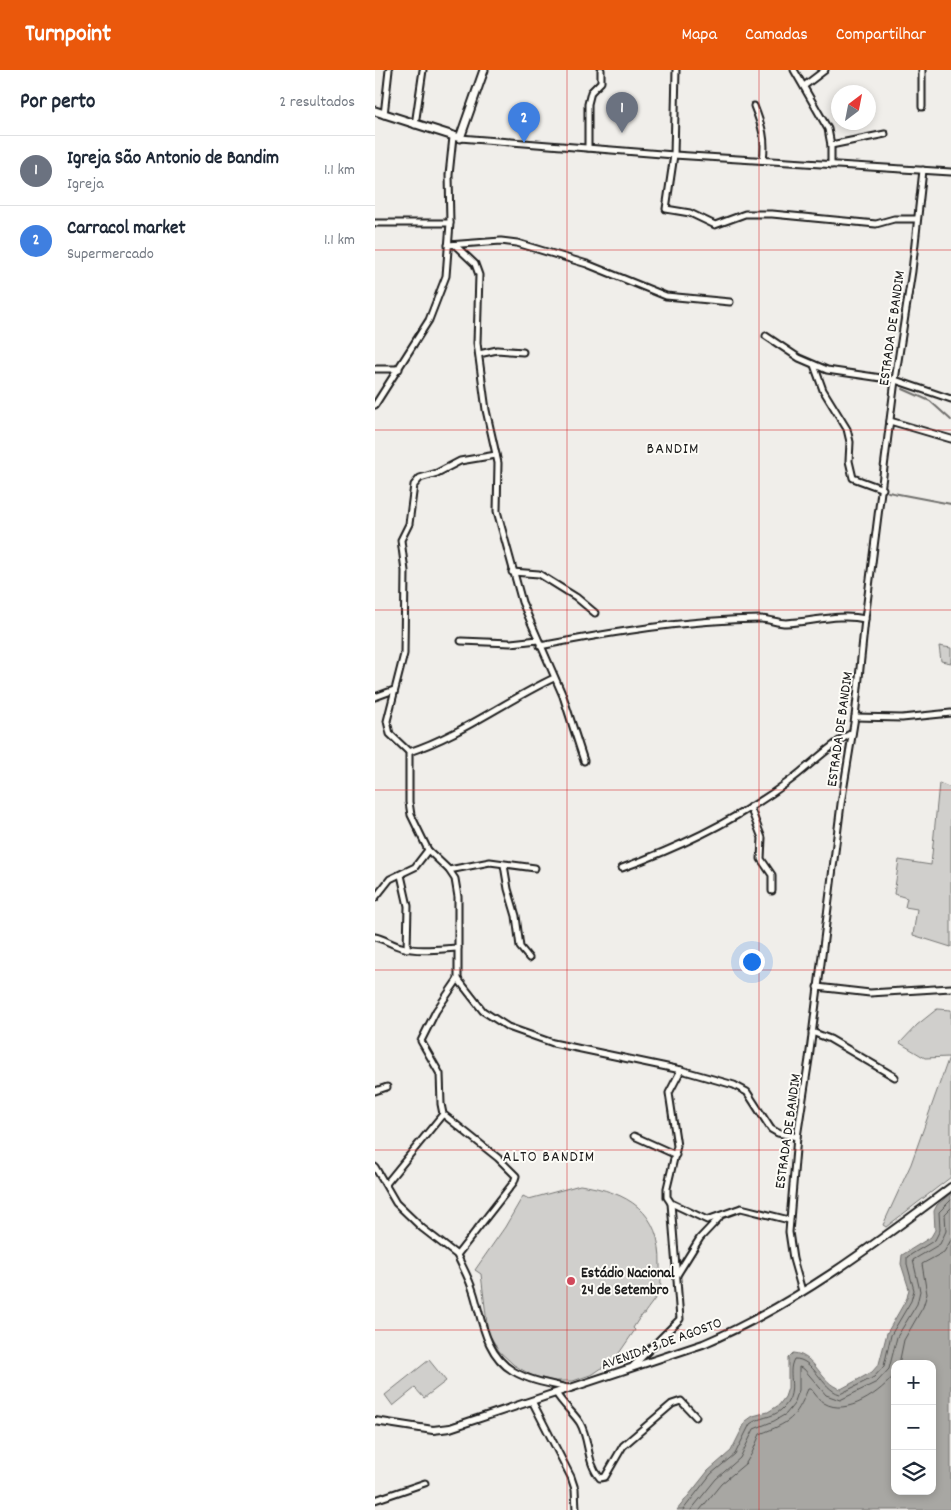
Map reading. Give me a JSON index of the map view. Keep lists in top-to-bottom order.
{
  "streets": {
    "street": ["ESTRADA DE BANDIM", "AVENIDA 3 DE AGOSTO"]
  },
  "crossings": [
    ["ESTRADA DE BANDIM", "AVENIDA 3 DE AGOSTO"]
  ],
  "districts": ["BANDIM", "ALTO BANDIM"],
  "places": ["Estádio Nacional 24 de Setembro"],
  "north": "top right",
  "page": {
    "header": "Turnpoint",
    "nav": ["Mapa", "Camadas", "Compartilhar"],
    "heading": ["Por perto", "2 resultados"],
    "pins": ["1", "2"],
    "list": [
      {
        "mark": "1",
        "name": "Igreja São Antonio de Bandim",
        "note": "Igreja",
        "value": "1.1 km"
      },
      {
        "mark": "2",
        "name": "Carracol market",
        "note": "Supermercado",
        "value": "1.1 km"
      }
    ],
    "map_buttons": ["+", "−"]
  }
}
